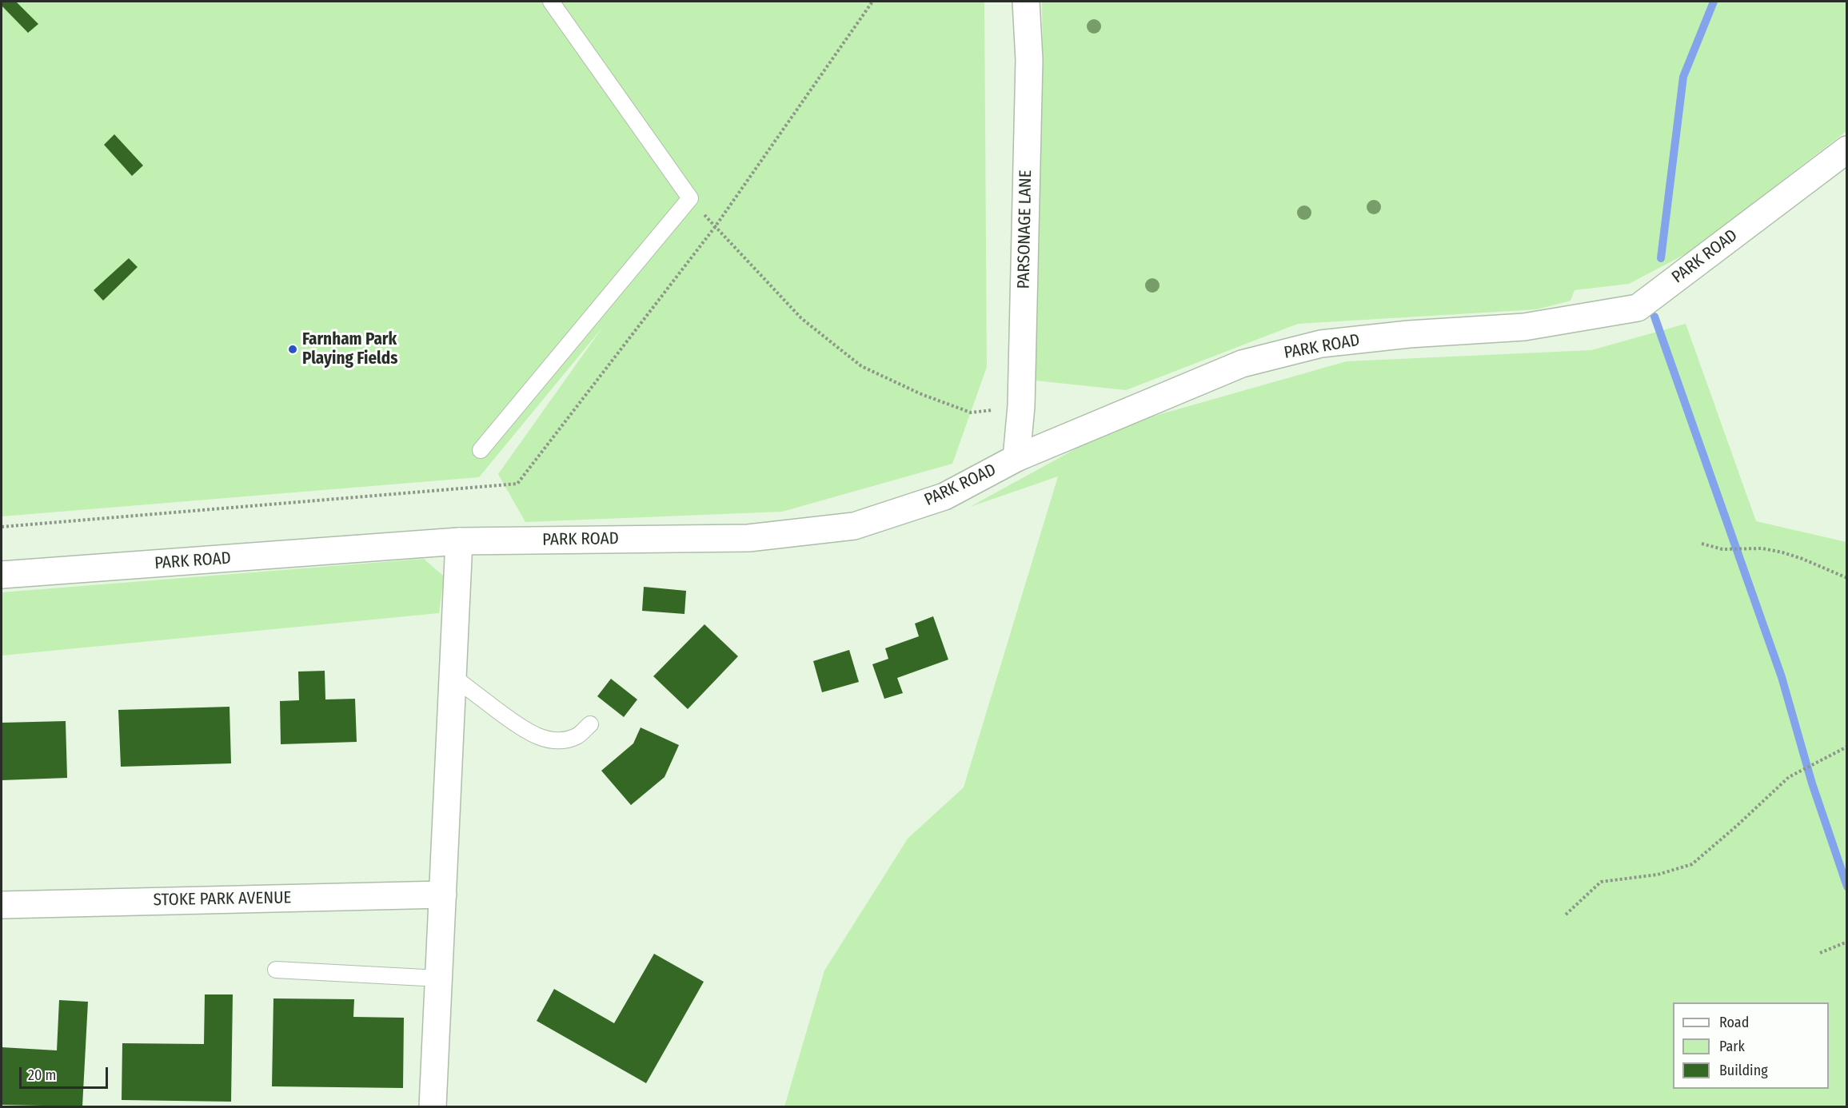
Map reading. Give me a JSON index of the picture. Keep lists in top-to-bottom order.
{
  "streets": {
    "main road": ["PARSONAGE LANE", "PARK ROAD", "STOKE PARK AVENUE"]
  },
  "crossings": [
    ["PARSONAGE LANE", "PARK ROAD"]
  ],
  "places": ["Farnham Park Playing Fields"],
  "legend": ["Road", "Park", "Building"],
  "scale_bar": "20 m"
}
